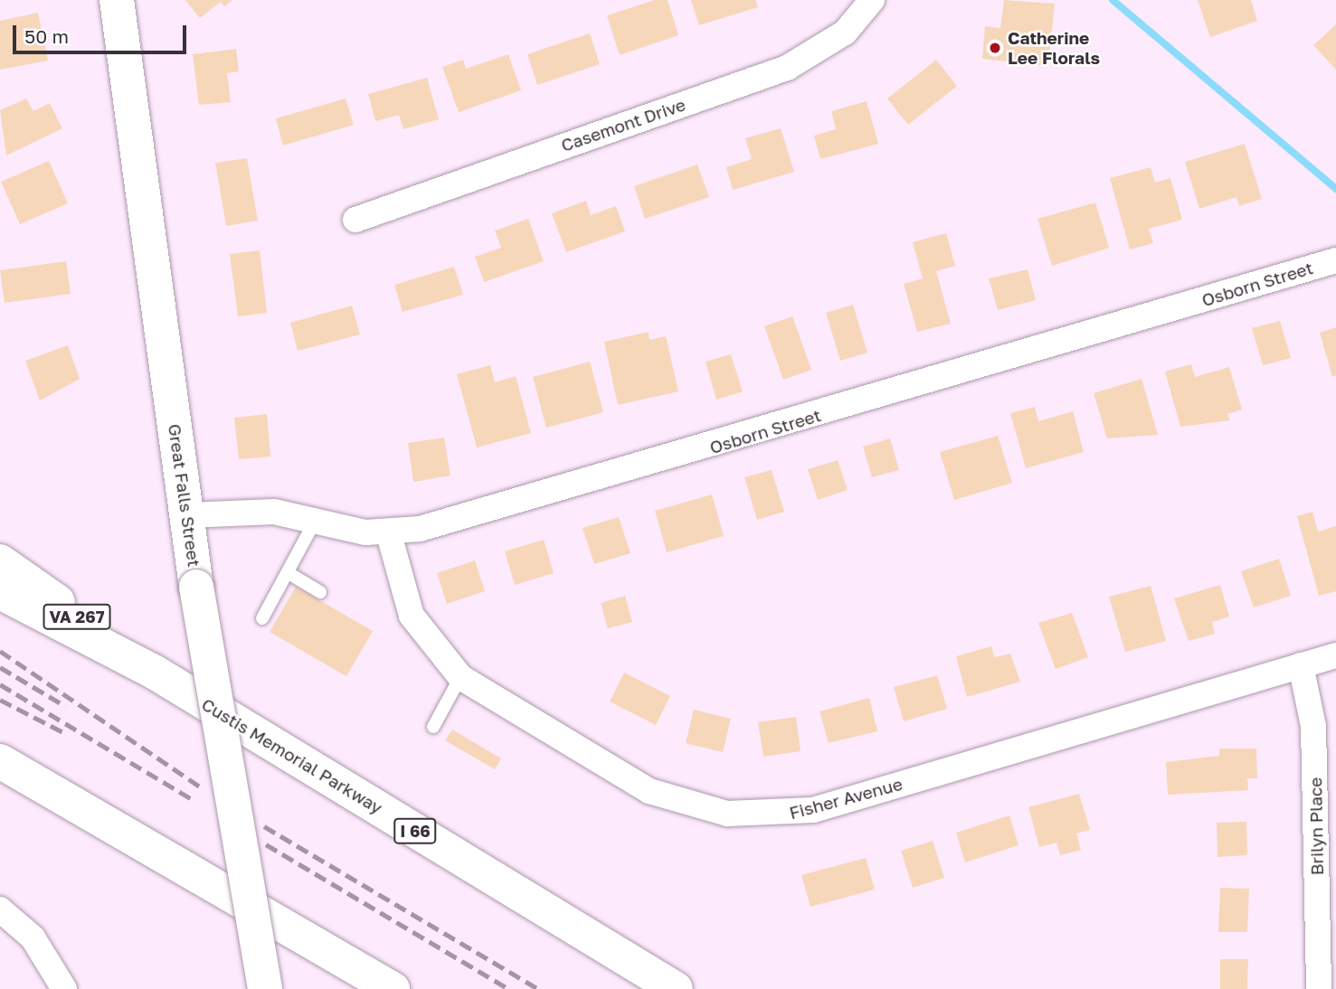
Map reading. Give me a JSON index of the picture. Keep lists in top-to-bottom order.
{
  "streets": {
    "main road": [
      "Great Falls Street",
      "VA 267",
      "Custis Memorial Parkway",
      "I 66"
    ],
    "street": [
      "Casemont Drive",
      "Osborn Street",
      "Fisher Avenue",
      "Brilyn Place"
    ]
  },
  "crossings": [
    ["Osborn Street", "Great Falls Street"],
    ["Osborn Street", "Fisher Avenue"],
    ["VA 267", "Custis Memorial Parkway"],
    ["Fisher Avenue", "Brilyn Place"]
  ],
  "places": ["Catherine Lee Florals"],
  "scale_bar": "50 m"
}
